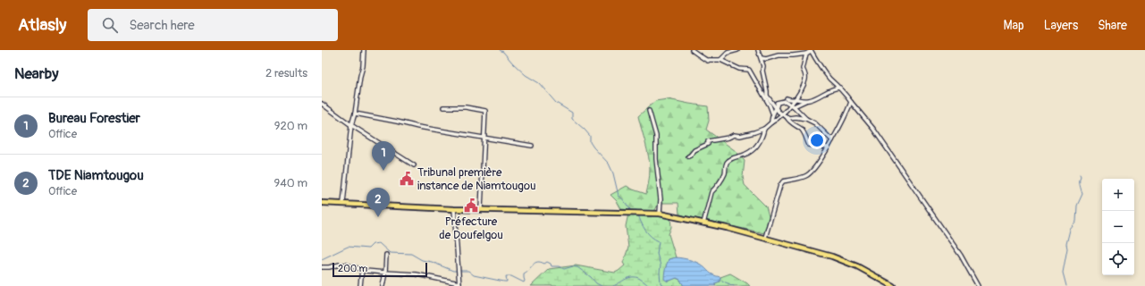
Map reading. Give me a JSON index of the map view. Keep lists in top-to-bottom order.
{
  "places": {
    "public building": ["Tribunal première instance de Niamtougou", "Préfecture de Doufelgou"]
  },
  "scale_bar": "200 m",
  "page": {
    "header": "Atlasly",
    "search": "Search here",
    "nav": ["Map", "Layers", "Share"],
    "heading": ["Nearby", "2 results"],
    "list": [
      {
        "mark": "1",
        "name": "Bureau Forestier",
        "note": "Office",
        "value": "920 m"
      },
      {
        "mark": "2",
        "name": "TDE Niamtougou",
        "note": "Office",
        "value": "940 m"
      }
    ],
    "pins": ["1", "2"],
    "map_buttons": ["+", "−"],
    "scale": "200 m"
  }
}
